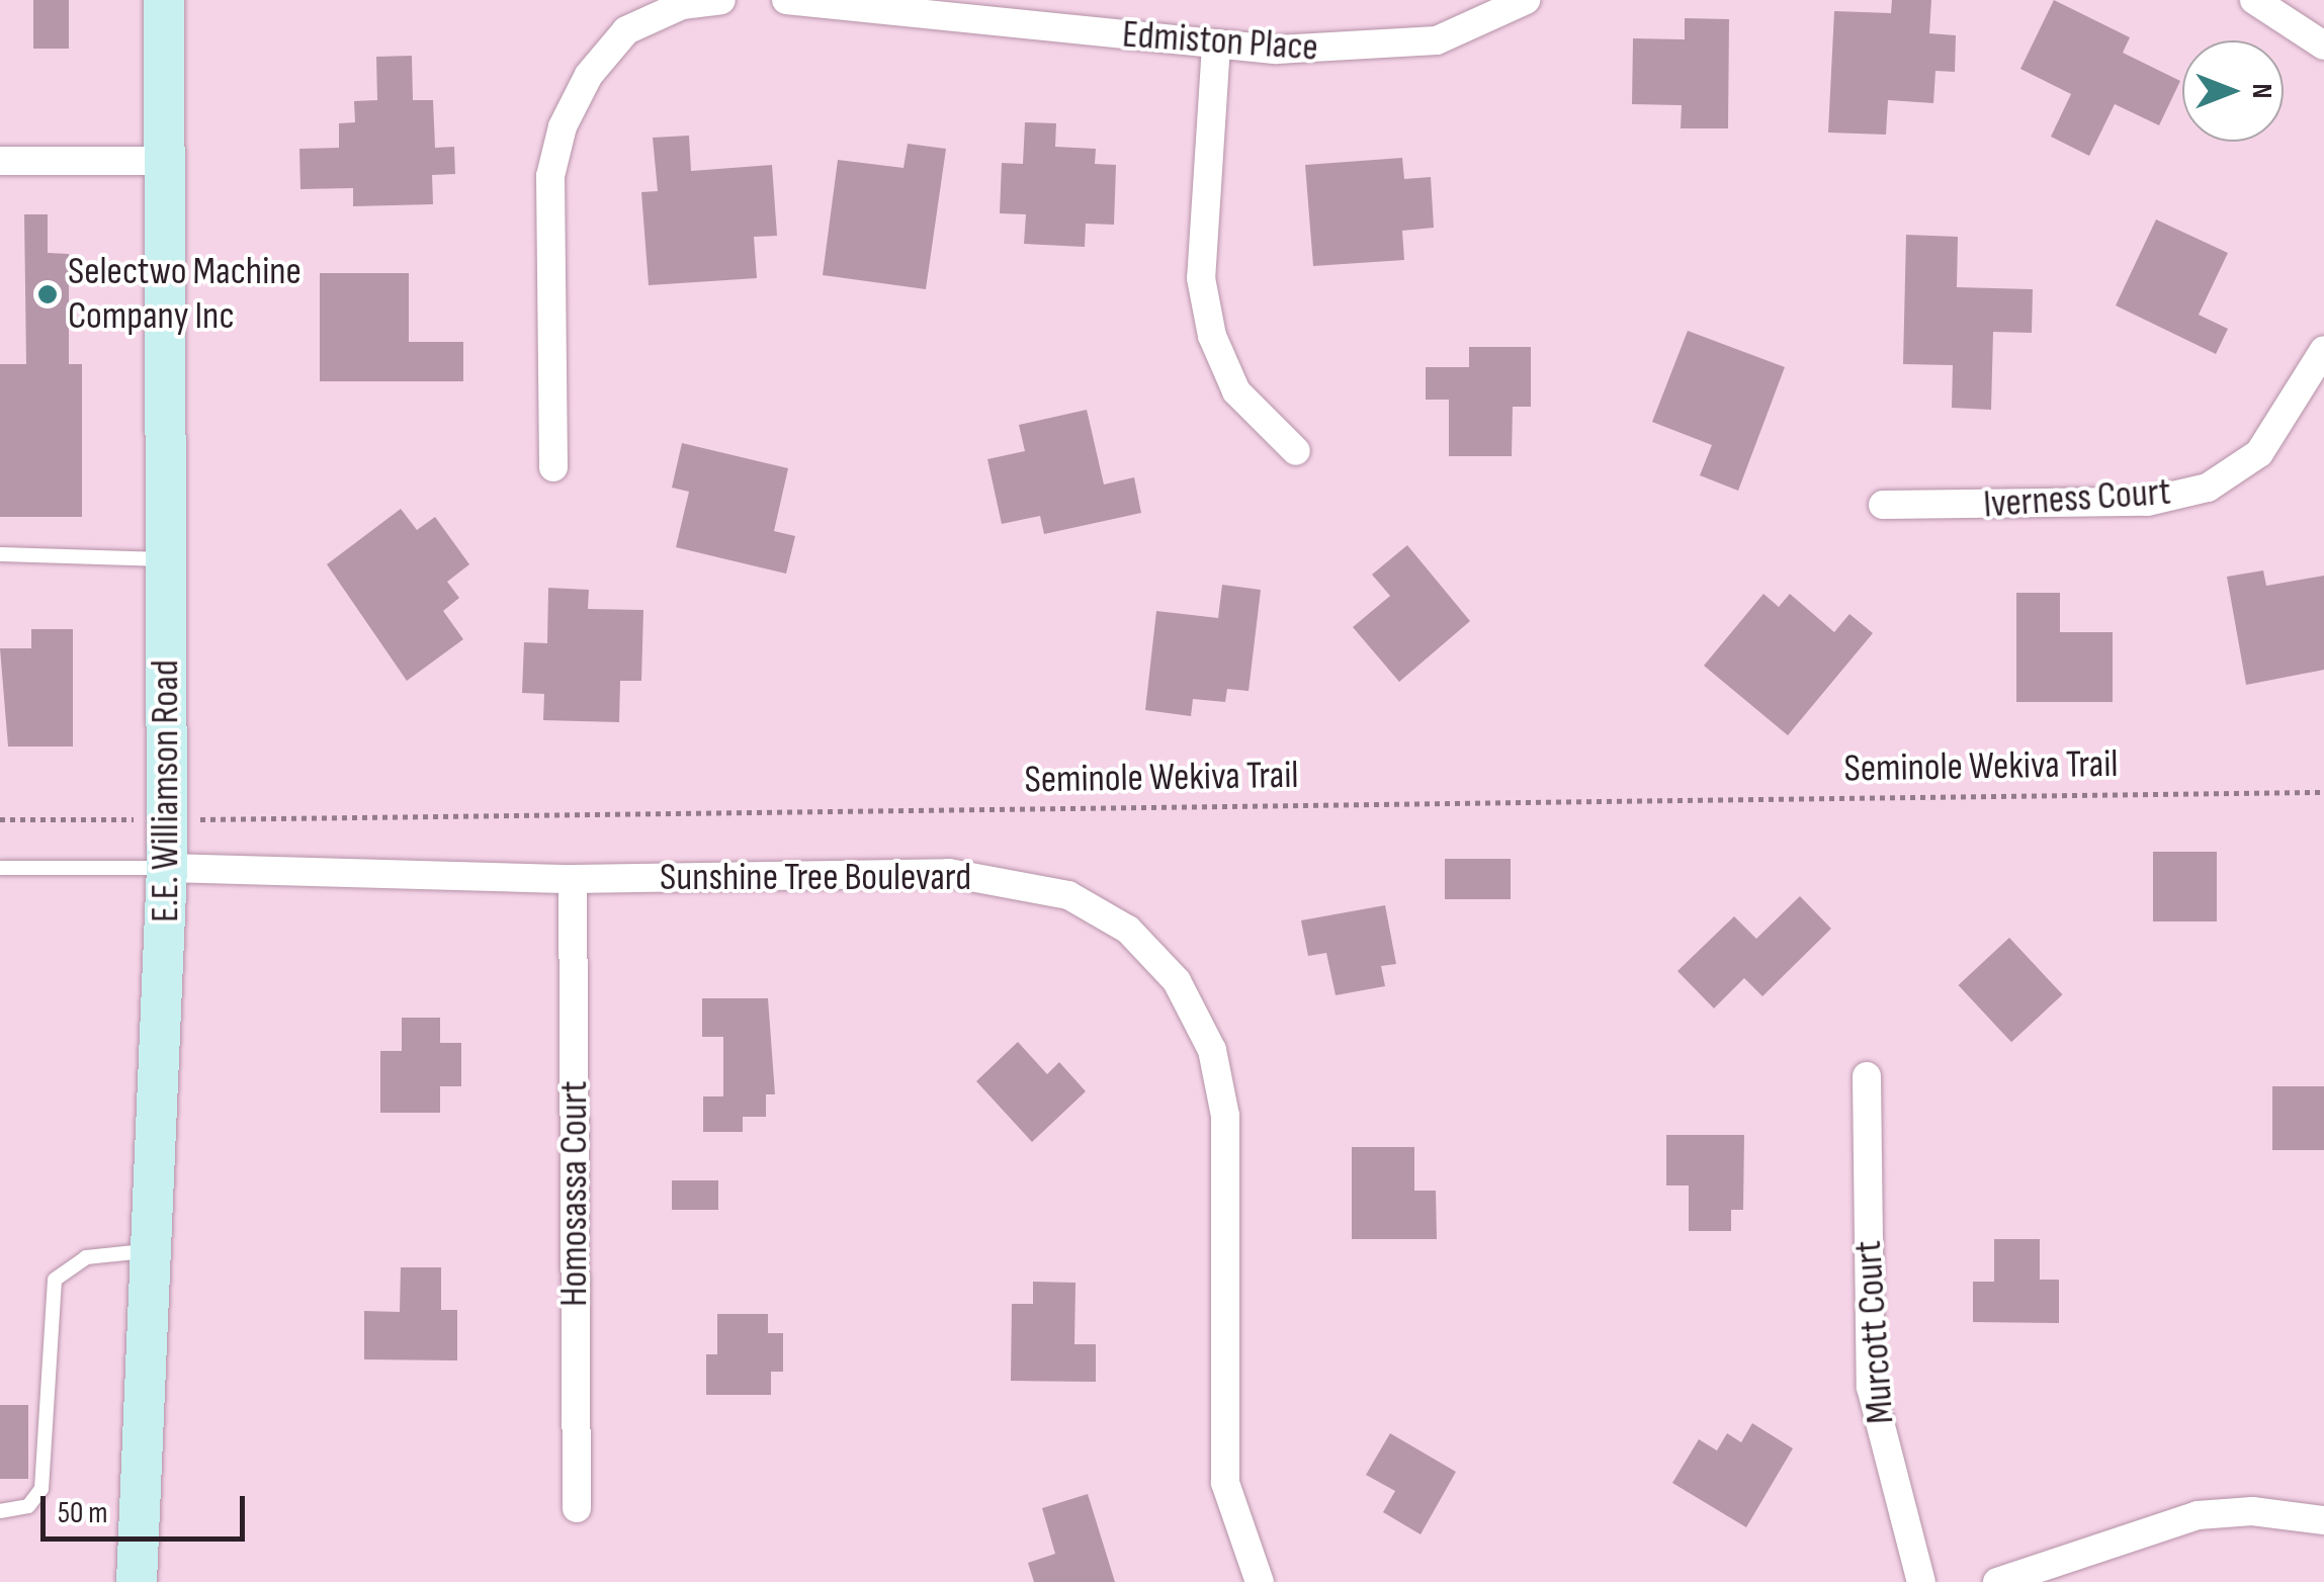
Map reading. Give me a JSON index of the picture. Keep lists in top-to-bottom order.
{
  "streets": {
    "street": [
      "Edmiston Place",
      "Iverness Court",
      "E.E. Williamson Road",
      "Sunshine Tree Boulevard",
      "Homosassa Court",
      "Murcott Court"
    ],
    "path": ["Seminole Wekiva Trail"]
  },
  "crossings": [
    ["Seminole Wekiva Trail", "E.E. Williamson Road"],
    ["E.E. Williamson Road", "Sunshine Tree Boulevard"],
    ["Sunshine Tree Boulevard", "Homosassa Court"]
  ],
  "places": ["Selectwo Machine Company Inc"],
  "scale_bar": "50 m",
  "north": "right"
}
